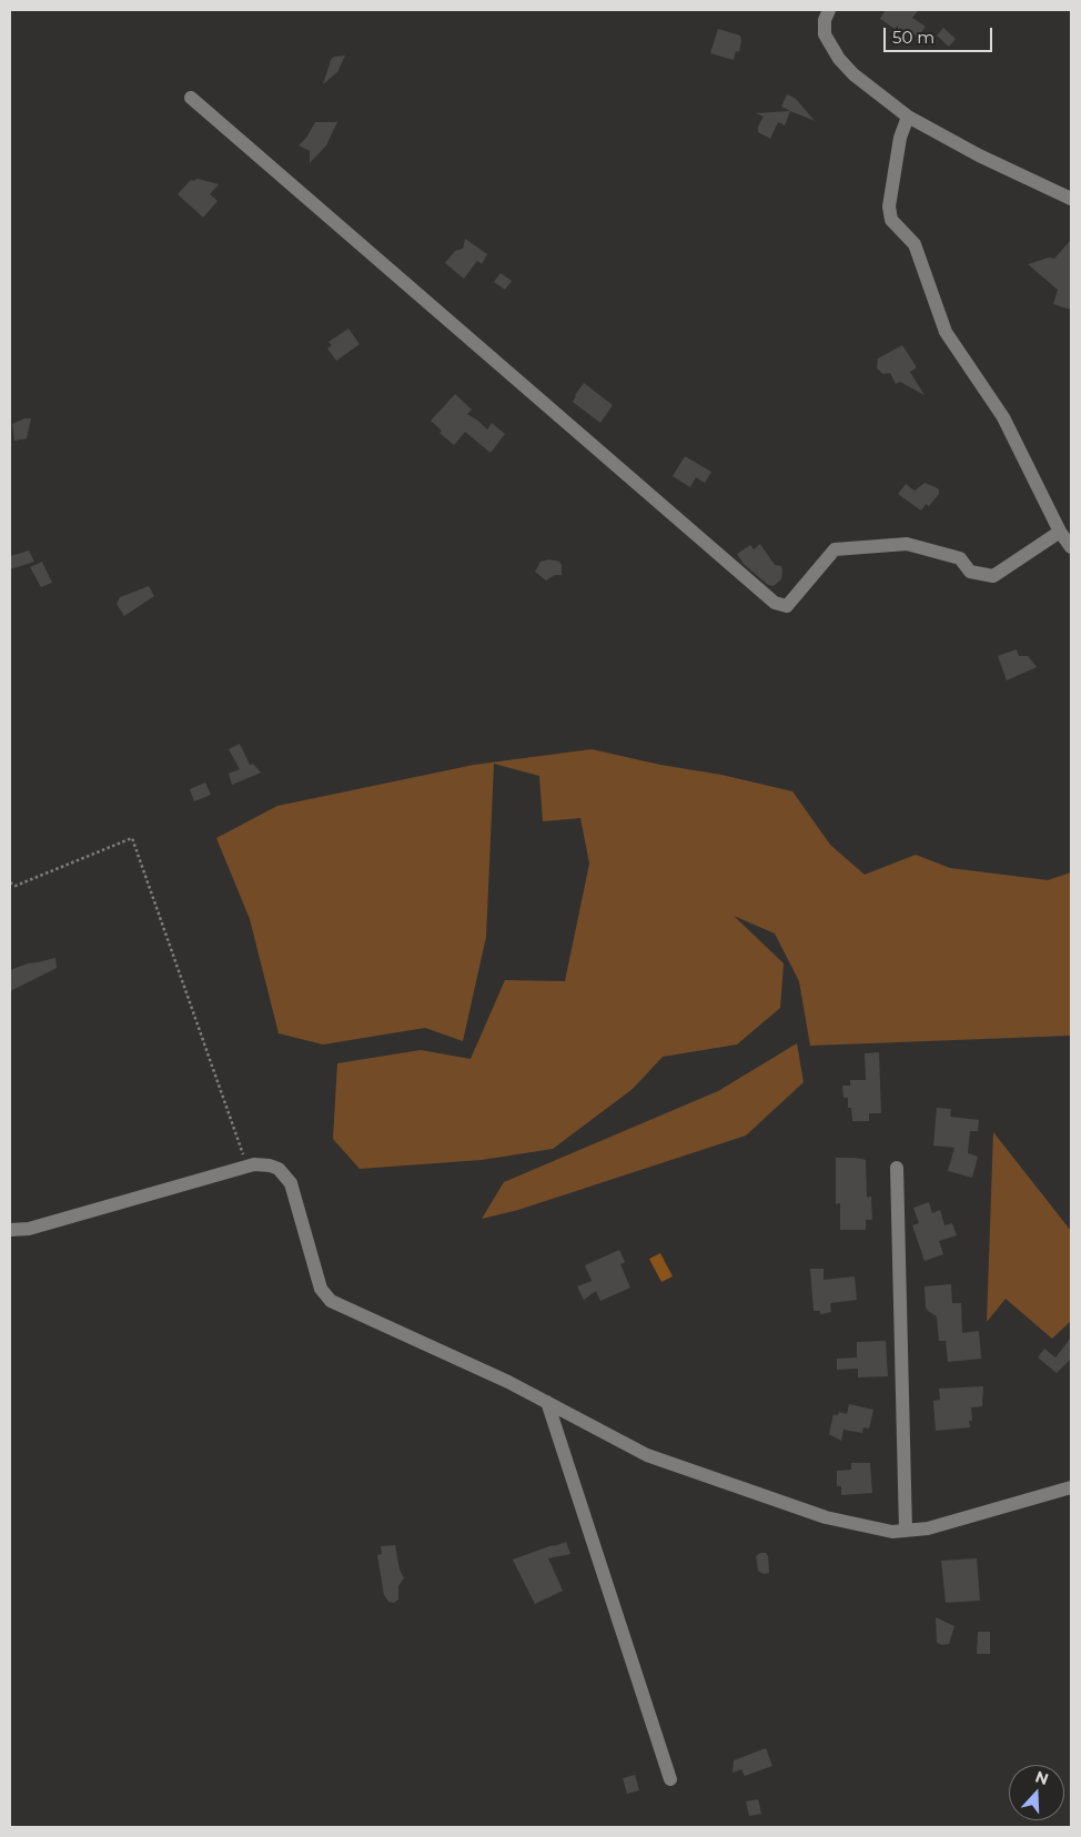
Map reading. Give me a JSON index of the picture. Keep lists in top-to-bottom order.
{
  "scale_bar": "50 m",
  "north": "top"
}
